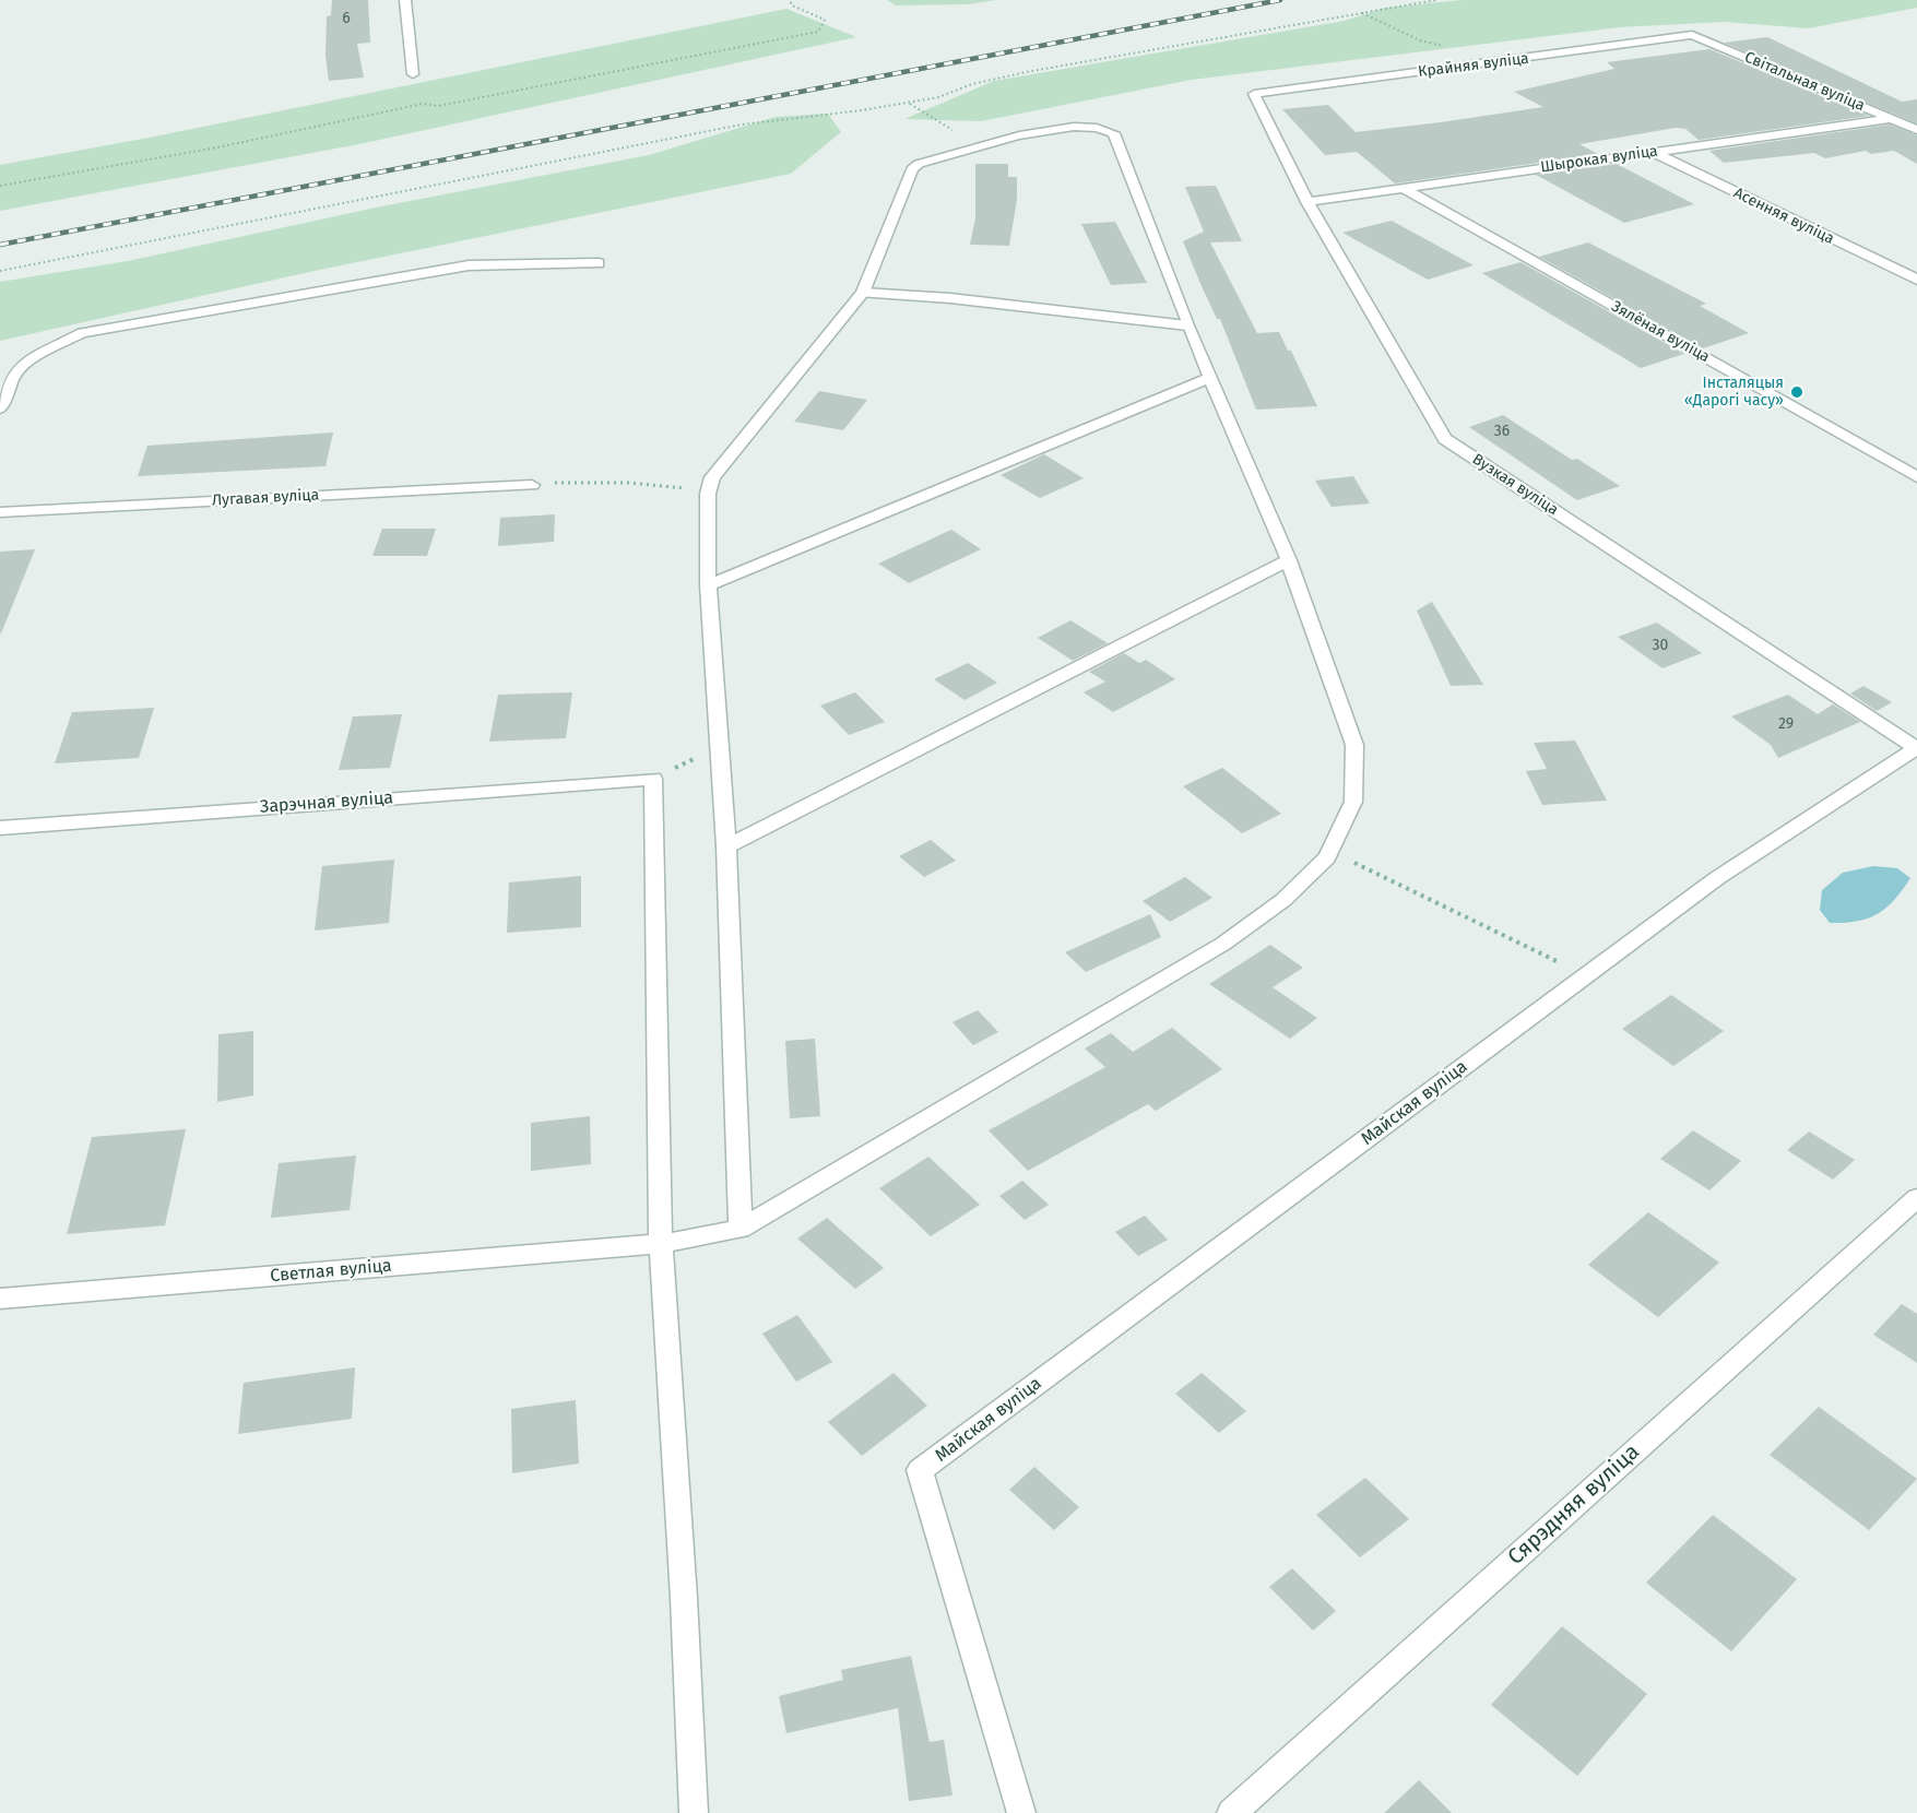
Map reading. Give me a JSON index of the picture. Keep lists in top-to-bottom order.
{
  "streets": {
    "street": [
      "Крайняя вуліца",
      "Світальная вуліца",
      "Шырокая вуліца",
      "Асенняя вуліца",
      "Зялёная вуліца",
      "Вузкая вуліца",
      "Лугавая вуліца",
      "Зарэчная вуліца",
      "Майская вуліца",
      "Светлая вуліца",
      "Сярэдняя вуліца"
    ]
  },
  "crossings": [
    ["Крайняя вуліца", "Світальная вуліца"],
    ["Крайняя вуліца", "Вузкая вуліца"],
    ["Світальная вуліца", "Шырокая вуліца"],
    ["Шырокая вуліца", "Асенняя вуліца"],
    ["Шырокая вуліца", "Зялёная вуліца"],
    ["Шырокая вуліца", "Вузкая вуліца"],
    ["Вузкая вуліца", "Майская вуліца"]
  ],
  "places": ["Інсталяцыя «Дарогі часу»"],
  "house_numbers": [
    "6",
    "36",
    "30",
    "29"
  ]
}
